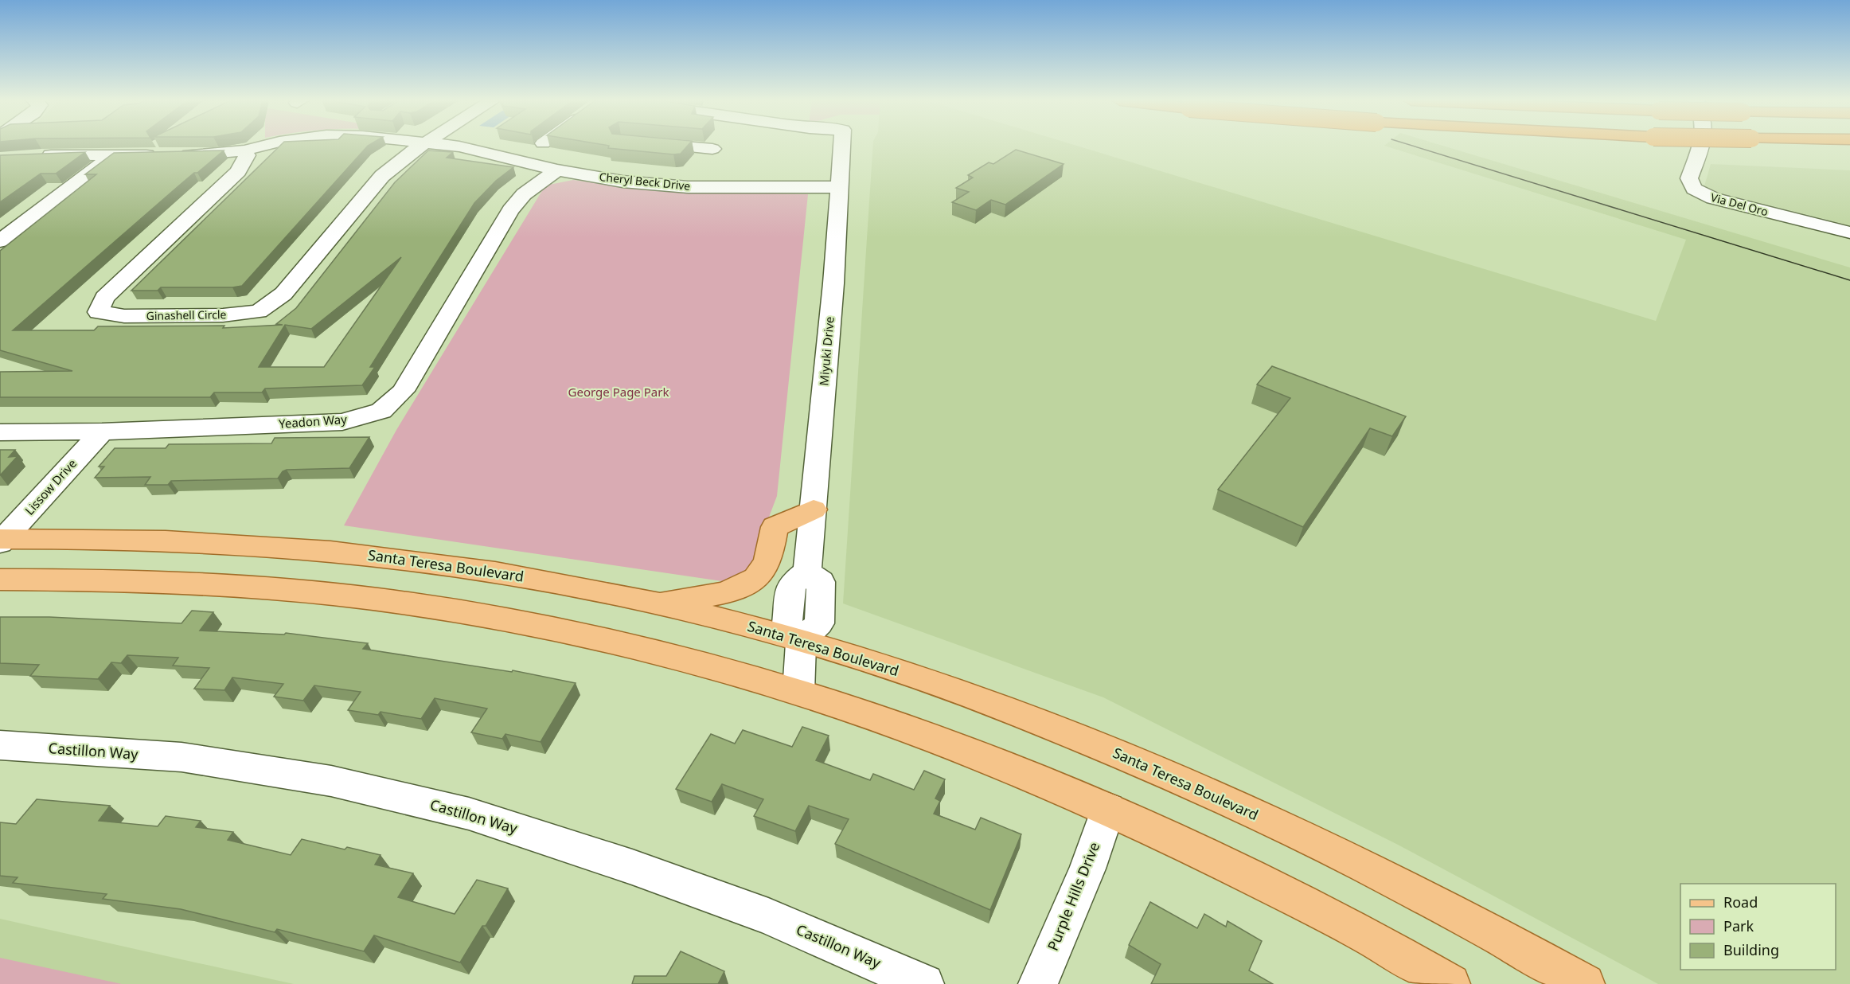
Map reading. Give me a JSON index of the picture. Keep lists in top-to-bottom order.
{
  "streets": {
    "main road": ["Santa Teresa Boulevard"],
    "street": [
      "Cheryl Beck Drive",
      "Via Del Oro",
      "Ginashell Circle",
      "Miyuki Drive",
      "Yeadon Way",
      "Lissow Drive",
      "Castillon Way",
      "Purple Hills Drive"
    ]
  },
  "crossings": [
    ["Cheryl Beck Drive", "Ginashell Circle"],
    ["Cheryl Beck Drive", "Miyuki Drive"],
    ["Cheryl Beck Drive", "Yeadon Way"],
    ["Miyuki Drive", "Santa Teresa Boulevard"],
    ["Yeadon Way", "Lissow Drive"],
    ["Lissow Drive", "Santa Teresa Boulevard"]
  ],
  "parks": ["George Page Park"],
  "legend": ["Road", "Park", "Building"]
}
